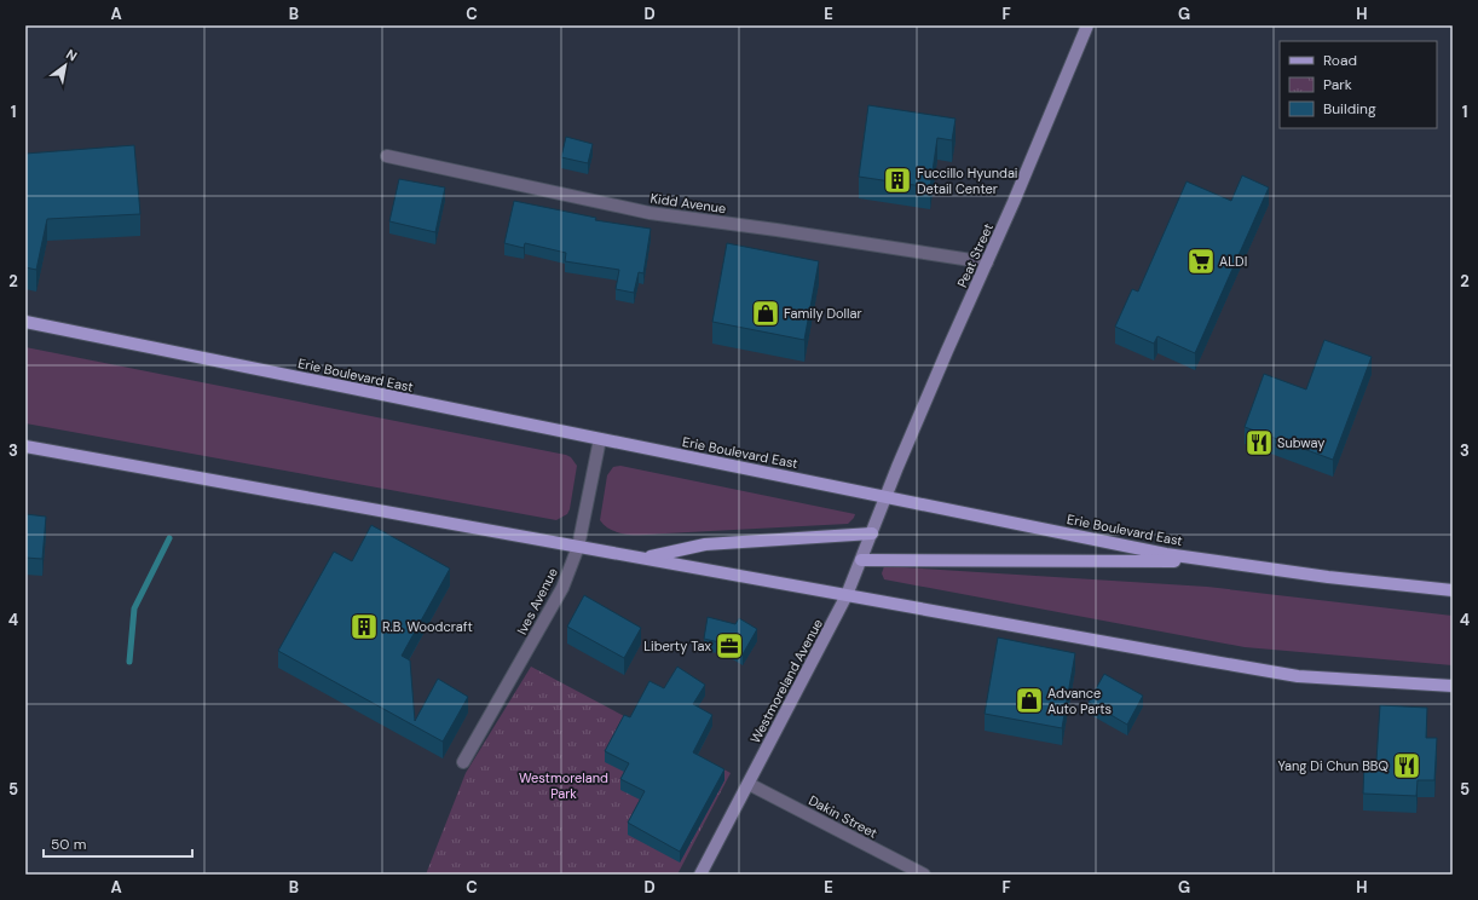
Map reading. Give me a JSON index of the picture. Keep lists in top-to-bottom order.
{
  "streets": {
    "main road": ["Erie Boulevard East"],
    "street": [
      "Kidd Avenue",
      "Peat Street",
      "Ives Avenue",
      "Westmoreland Avenue",
      "Dakin Street"
    ]
  },
  "crossings": [
    ["Kidd Avenue", "Peat Street"],
    ["Peat Street", "Erie Boulevard East"],
    ["Peat Street", "Westmoreland Avenue"],
    ["Erie Boulevard East", "Ives Avenue"],
    ["Erie Boulevard East", "Westmoreland Avenue"],
    ["Westmoreland Avenue", "Dakin Street"]
  ],
  "parks": ["Westmoreland Park"],
  "places": {
    "building": ["Fuccillo Hyundai Detail Center", "R.B. Woodcraft"],
    "supermarket": ["ALDI"],
    "shop": ["Family Dollar", "Advance Auto Parts"],
    "restaurant": ["Subway", "Yang Di Chun BBQ"],
    "office": ["Liberty Tax"]
  },
  "legend": ["Road", "Park", "Building"],
  "scale_bar": "50 m",
  "north": "top right",
  "grid": {
    "columns": [
      "A",
      "B",
      "C",
      "D",
      "E",
      "F",
      "G",
      "H"
    ],
    "rows": [
      "1",
      "2",
      "3",
      "4",
      "5"
    ]
  }
}
